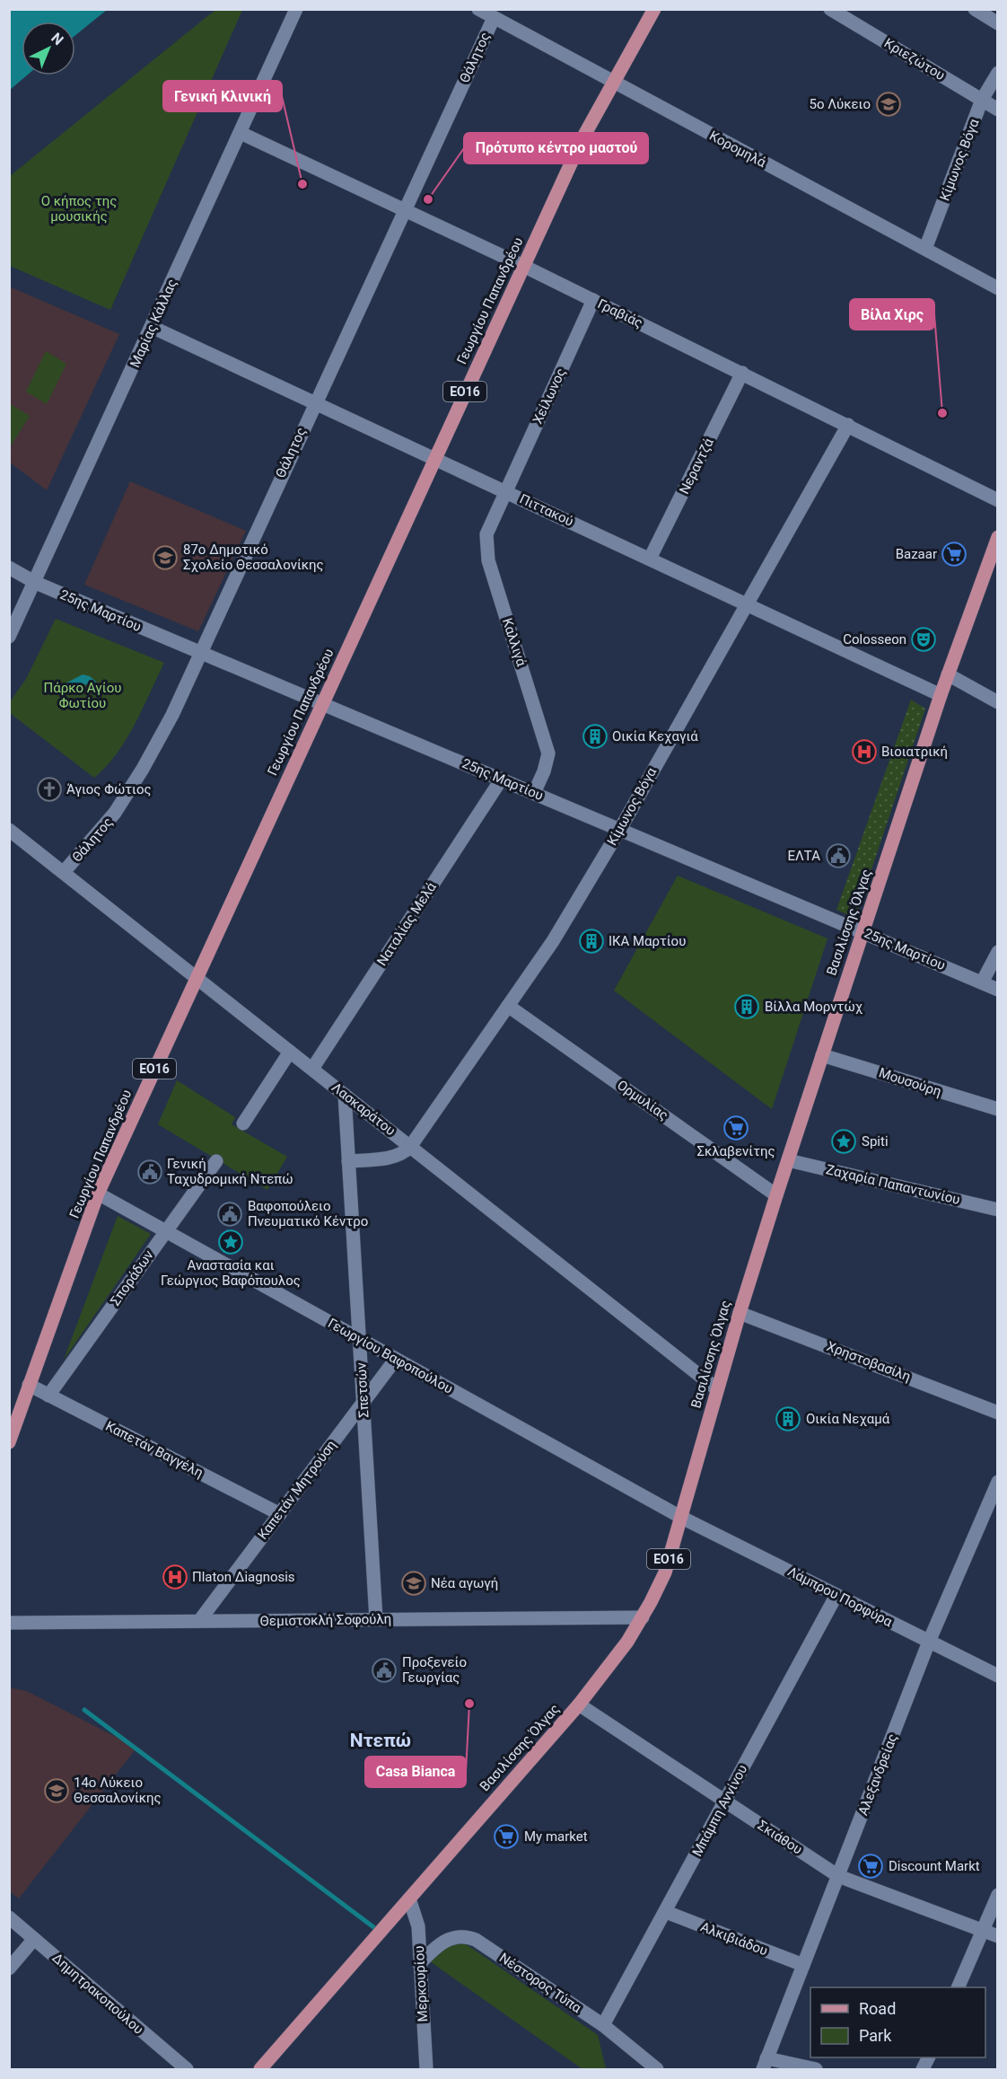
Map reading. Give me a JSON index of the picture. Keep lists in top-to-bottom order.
{
  "streets": {
    "main road": ["Γεωργίου Παπανδρέου", "ΕΟ16", "Βασιλίσσης Όλγας"],
    "street": [
      "Θάλητος",
      "Κριεζώτου",
      "Κορομηλά",
      "Κίμωνος Βόγα",
      "Γραβιάς",
      "Μαρίας Κάλλας",
      "Χείλωνος",
      "Νεραντζά",
      "Πιττακού",
      "25ης Μαρτίου",
      "Καλλιγά",
      "Ναταλίας Μελά",
      "Μουσούρη",
      "Ορμυλίας",
      "Λασκαράτου",
      "Ζαχαρία Παπαντωνίου",
      "Σποράδων",
      "Γεωργίου Βαφοπούλου",
      "Χρηστοβασίλη",
      "Σπετσών",
      "Καπετάν Βαγγέλη",
      "Καπετάν Μητρούση",
      "Λάμπρου Πορφύρα",
      "Θεμιστοκλή Σοφούλη",
      "Αλεξανδρείας",
      "Μπάμπη Αννίνου",
      "Σκιάθου",
      "Αλκιβιάδου",
      "Νέστορος Τύπα",
      "Μερκουρίου",
      "Δημητρακοπούλου"
    ]
  },
  "crossings": [
    ["Θάλητος", "Κορομηλά"],
    ["Θάλητος", "Γραβιάς"],
    ["Θάλητος", "Πιττακού"],
    ["Θάλητος", "25ης Μαρτίου"],
    ["Θάλητος", "Λασκαράτου"],
    ["Κριεζώτου", "Κίμωνος Βόγα"],
    ["Κορομηλά", "Κίμωνος Βόγα"],
    ["Κορομηλά", "Γεωργίου Παπανδρέου"],
    ["Κίμωνος Βόγα", "Γραβιάς"],
    ["Κίμωνος Βόγα", "Πιττακού"],
    ["Κίμωνος Βόγα", "25ης Μαρτίου"],
    ["Κίμωνος Βόγα", "Ορμυλίας"],
    ["Κίμωνος Βόγα", "Λασκαράτου"],
    ["Γεωργίου Παπανδρέου", "Γραβιάς"],
    ["Γεωργίου Παπανδρέου", "Πιττακού"],
    ["Γεωργίου Παπανδρέου", "25ης Μαρτίου"],
    ["Γεωργίου Παπανδρέου", "Λασκαράτου"],
    ["Γεωργίου Παπανδρέου", "Γεωργίου Βαφοπούλου"],
    ["Γεωργίου Παπανδρέου", "Καπετάν Βαγγέλη"],
    ["Γραβιάς", "Μαρίας Κάλλας"],
    ["Γραβιάς", "Χείλωνος"],
    ["Γραβιάς", "Νεραντζά"],
    ["Μαρίας Κάλλας", "Πιττακού"],
    ["Μαρίας Κάλλας", "25ης Μαρτίου"],
    ["Χείλωνος", "Πιττακού"],
    ["Χείλωνος", "Καλλιγά"],
    ["Νεραντζά", "Πιττακού"],
    ["Πιττακού", "Καλλιγά"],
    ["Πιττακού", "Βασιλίσσης Όλγας"],
    ["25ης Μαρτίου", "Καλλιγά"],
    ["25ης Μαρτίου", "Βασιλίσσης Όλγας"],
    ["25ης Μαρτίου", "Ναταλίας Μελά"],
    ["Βασιλίσσης Όλγας", "Μουσούρη"],
    ["Βασιλίσσης Όλγας", "Ορμυλίας"],
    ["Βασιλίσσης Όλγας", "Λασκαράτου"],
    ["Βασιλίσσης Όλγας", "Ζαχαρία Παπαντωνίου"],
    ["Βασιλίσσης Όλγας", "Γεωργίου Βαφοπούλου"],
    ["Βασιλίσσης Όλγας", "Χρηστοβασίλη"],
    ["Βασιλίσσης Όλγας", "Λάμπρου Πορφύρα"],
    ["Βασιλίσσης Όλγας", "Θεμιστοκλή Σοφούλη"],
    ["Βασιλίσσης Όλγας", "Σκιάθου"],
    ["Βασιλίσσης Όλγας", "Μερκουρίου"],
    ["Ναταλίας Μελά", "Λασκαράτου"],
    ["Λασκαράτου", "Σπετσών"],
    ["Σποράδων", "Γεωργίου Βαφοπούλου"],
    ["Σποράδων", "Καπετάν Βαγγέλη"],
    ["Γεωργίου Βαφοπούλου", "Σπετσών"],
    ["Γεωργίου Βαφοπούλου", "Καπετάν Μητρούση"],
    ["Γεωργίου Βαφοπούλου", "Λάμπρου Πορφύρα"],
    ["Σπετσών", "Καπετάν Μητρούση"],
    ["Σπετσών", "Θεμιστοκλή Σοφούλη"],
    ["Καπετάν Βαγγέλη", "Καπετάν Μητρούση"],
    ["Καπετάν Μητρούση", "Θεμιστοκλή Σοφούλη"],
    ["Λάμπρου Πορφύρα", "Αλεξανδρείας"],
    ["Λάμπρου Πορφύρα", "Μπάμπη Αννίνου"],
    ["Αλεξανδρείας", "Σκιάθου"],
    ["Αλεξανδρείας", "Αλκιβιάδου"],
    ["Μπάμπη Αννίνου", "Σκιάθου"],
    ["Μπάμπη Αννίνου", "Αλκιβιάδου"],
    ["Μπάμπη Αννίνου", "Νέστορος Τύπα"],
    ["Νέστορος Τύπα", "Μερκουρίου"]
  ],
  "districts": ["Ντεπώ"],
  "parks": ["Ο κήπος της μουσικής", "Πάρκο Αγίου Φωτίου"],
  "places": {
    "school or university": [
      "5ο Λύκειο",
      "87ο Δημοτικό Σχολείο Θεσσαλονίκης",
      "Νέα αγωγή",
      "14ο Λύκειο Θεσσαλονίκης"
    ],
    "other": [
      "Γενική Κλινική",
      "Πρότυπο κέντρο μαστού",
      "Βίλα Χιρς",
      "Casa Bianca"
    ],
    "supermarket": [
      "Bazaar",
      "Σκλαβενίτης",
      "My market",
      "Discount Markt"
    ],
    "theatre": ["Colosseon"],
    "building": [
      "Οικία Κεχαγιά",
      "ΙΚΑ Μαρτίου",
      "Βίλλα Μορντώχ",
      "Οικία Νεχαμά"
    ],
    "hospital": ["Βιοιατρική", "Πlaton Δiagnosis"],
    "church": ["Άγιος Φώτιος"],
    "public building": [
      "ΕΛΤΑ",
      "Γενική Ταχυδρομική Ντεπώ",
      "Βαφοπούλειο Πνευματικό Κέντρο",
      "Προξενείο Γεωργίας"
    ],
    "place": ["Spiti", "Αναστασία και Γεώργιος Βαφόπουλος"]
  },
  "legend": ["Road", "Park"],
  "north": "top right"
}
